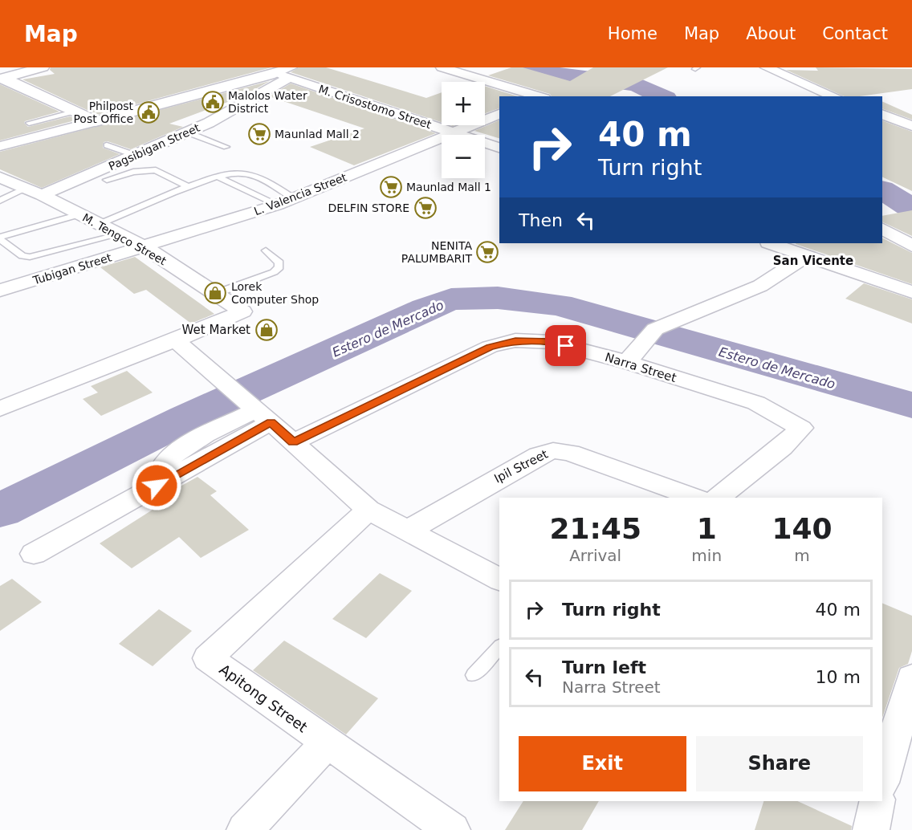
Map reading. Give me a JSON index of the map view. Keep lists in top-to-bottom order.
{
  "streets": {
    "street": [
      "M. Crisostomo Street",
      "Pagsibigan Street",
      "L. Valencia Street",
      "M. Tengco Street",
      "Tubigan Street",
      "Narra Street",
      "Ipil Street",
      "Apitong Street"
    ]
  },
  "crossings": [
    ["M. Crisostomo Street", "Pagsibigan Street"],
    ["M. Crisostomo Street", "L. Valencia Street"],
    ["Pagsibigan Street", "M. Tengco Street"],
    ["L. Valencia Street", "M. Tengco Street"],
    ["L. Valencia Street", "Tubigan Street"],
    ["M. Tengco Street", "Tubigan Street"]
  ],
  "districts": ["San Vicente"],
  "water": ["Estero de Mercado"],
  "places": {
    "public building": ["Malolos Water District", "Philpost Post Office"],
    "supermarket": [
      "Maunlad Mall 2",
      "Maunlad Mall 1",
      "DELFIN STORE",
      "NENITA PALUMBARIT"
    ],
    "shop": ["Lorek Computer Shop", "Wet Market"]
  },
  "page": {
    "header": "Map",
    "nav": [
      "Home",
      "Map",
      "About",
      "Contact"
    ],
    "map_buttons": ["+", "−"],
    "turn": ["40 m", "Turn right"],
    "then": "Then",
    "eta": [
      "21:45",
      "Arrival",
      "1",
      "min",
      "140",
      "m"
    ],
    "list": [
      {
        "name": "Turn right",
        "value": "40 m"
      },
      {
        "name": "Turn left",
        "note": "Narra Street",
        "value": "10 m"
      }
    ],
    "buttons": ["Exit", "Share"]
  }
}
